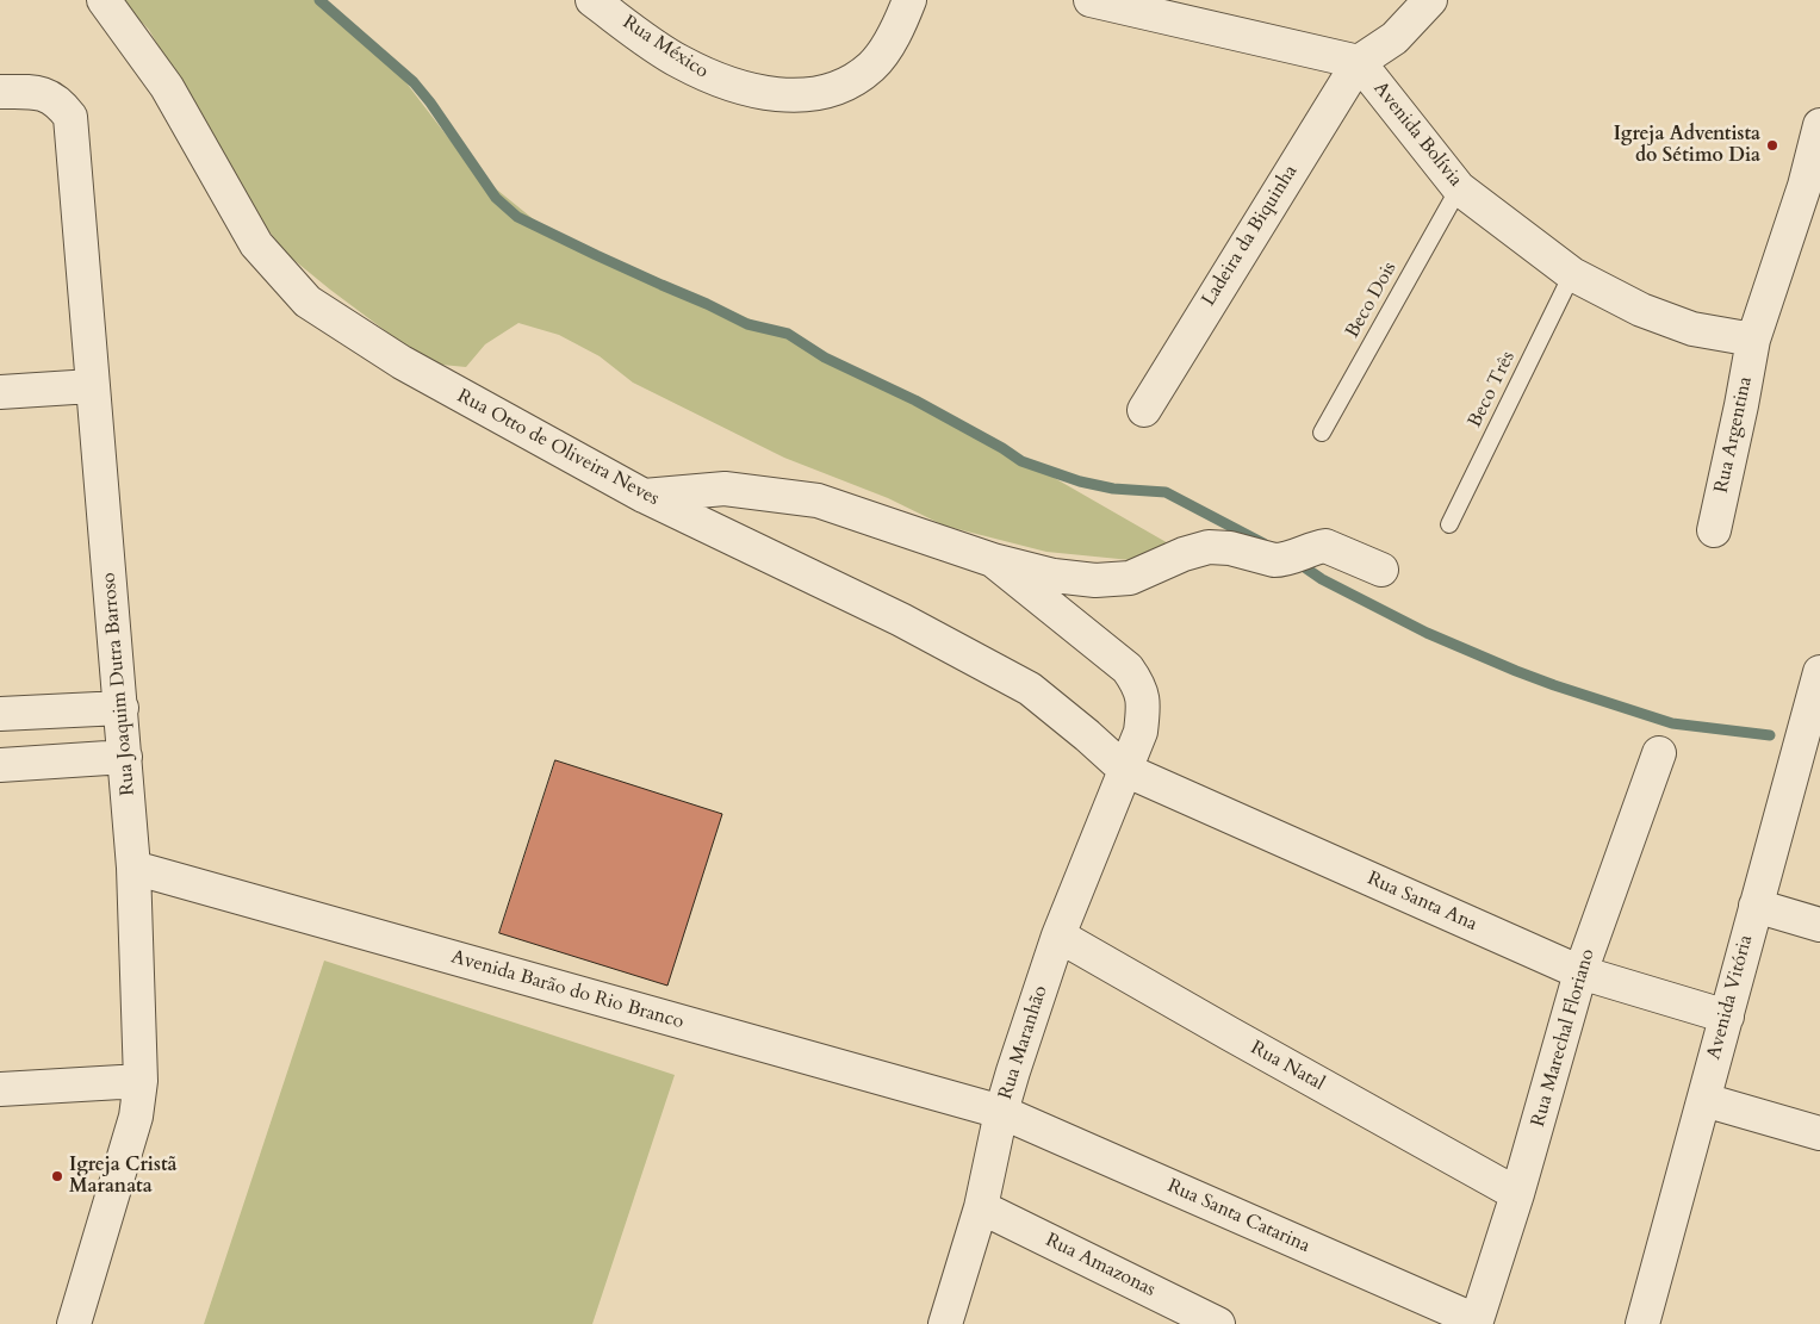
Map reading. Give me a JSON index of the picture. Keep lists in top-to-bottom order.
{
  "streets": {
    "street": [
      "Rua México",
      "Avenida Bolívia",
      "Ladeira da Biquinha",
      "Rua Argentina",
      "Rua Otto de Oliveira Neves",
      "Rua Joaquim Dutra Barroso",
      "Rua Santa Ana",
      "Avenida Barão do Rio Branco",
      "Avenida Vitória",
      "Rua Marechal Floriano",
      "Rua Maranhão",
      "Rua Natal",
      "Rua Santa Catarina",
      "Rua Amazonas"
    ],
    "lane": ["Beco Dois", "Beco Três"]
  },
  "crossings": [
    ["Avenida Bolívia", "Ladeira da Biquinha"],
    ["Avenida Bolívia", "Beco Dois"],
    ["Avenida Bolívia", "Beco Três"],
    ["Avenida Bolívia", "Rua Argentina"],
    ["Rua Otto de Oliveira Neves", "Rua Santa Ana"],
    ["Rua Otto de Oliveira Neves", "Rua Maranhão"],
    ["Rua Joaquim Dutra Barroso", "Avenida Barão do Rio Branco"],
    ["Rua Santa Ana", "Avenida Vitória"],
    ["Rua Santa Ana", "Rua Marechal Floriano"],
    ["Rua Santa Ana", "Rua Maranhão"],
    ["Avenida Barão do Rio Branco", "Rua Maranhão"],
    ["Avenida Barão do Rio Branco", "Rua Santa Catarina"],
    ["Rua Marechal Floriano", "Rua Natal"],
    ["Rua Marechal Floriano", "Rua Santa Catarina"],
    ["Rua Maranhão", "Rua Natal"],
    ["Rua Maranhão", "Rua Santa Catarina"],
    ["Rua Maranhão", "Rua Amazonas"]
  ],
  "places": ["Igreja Adventista do Sétimo Dia", "Igreja Cristã Maranata"]
}
